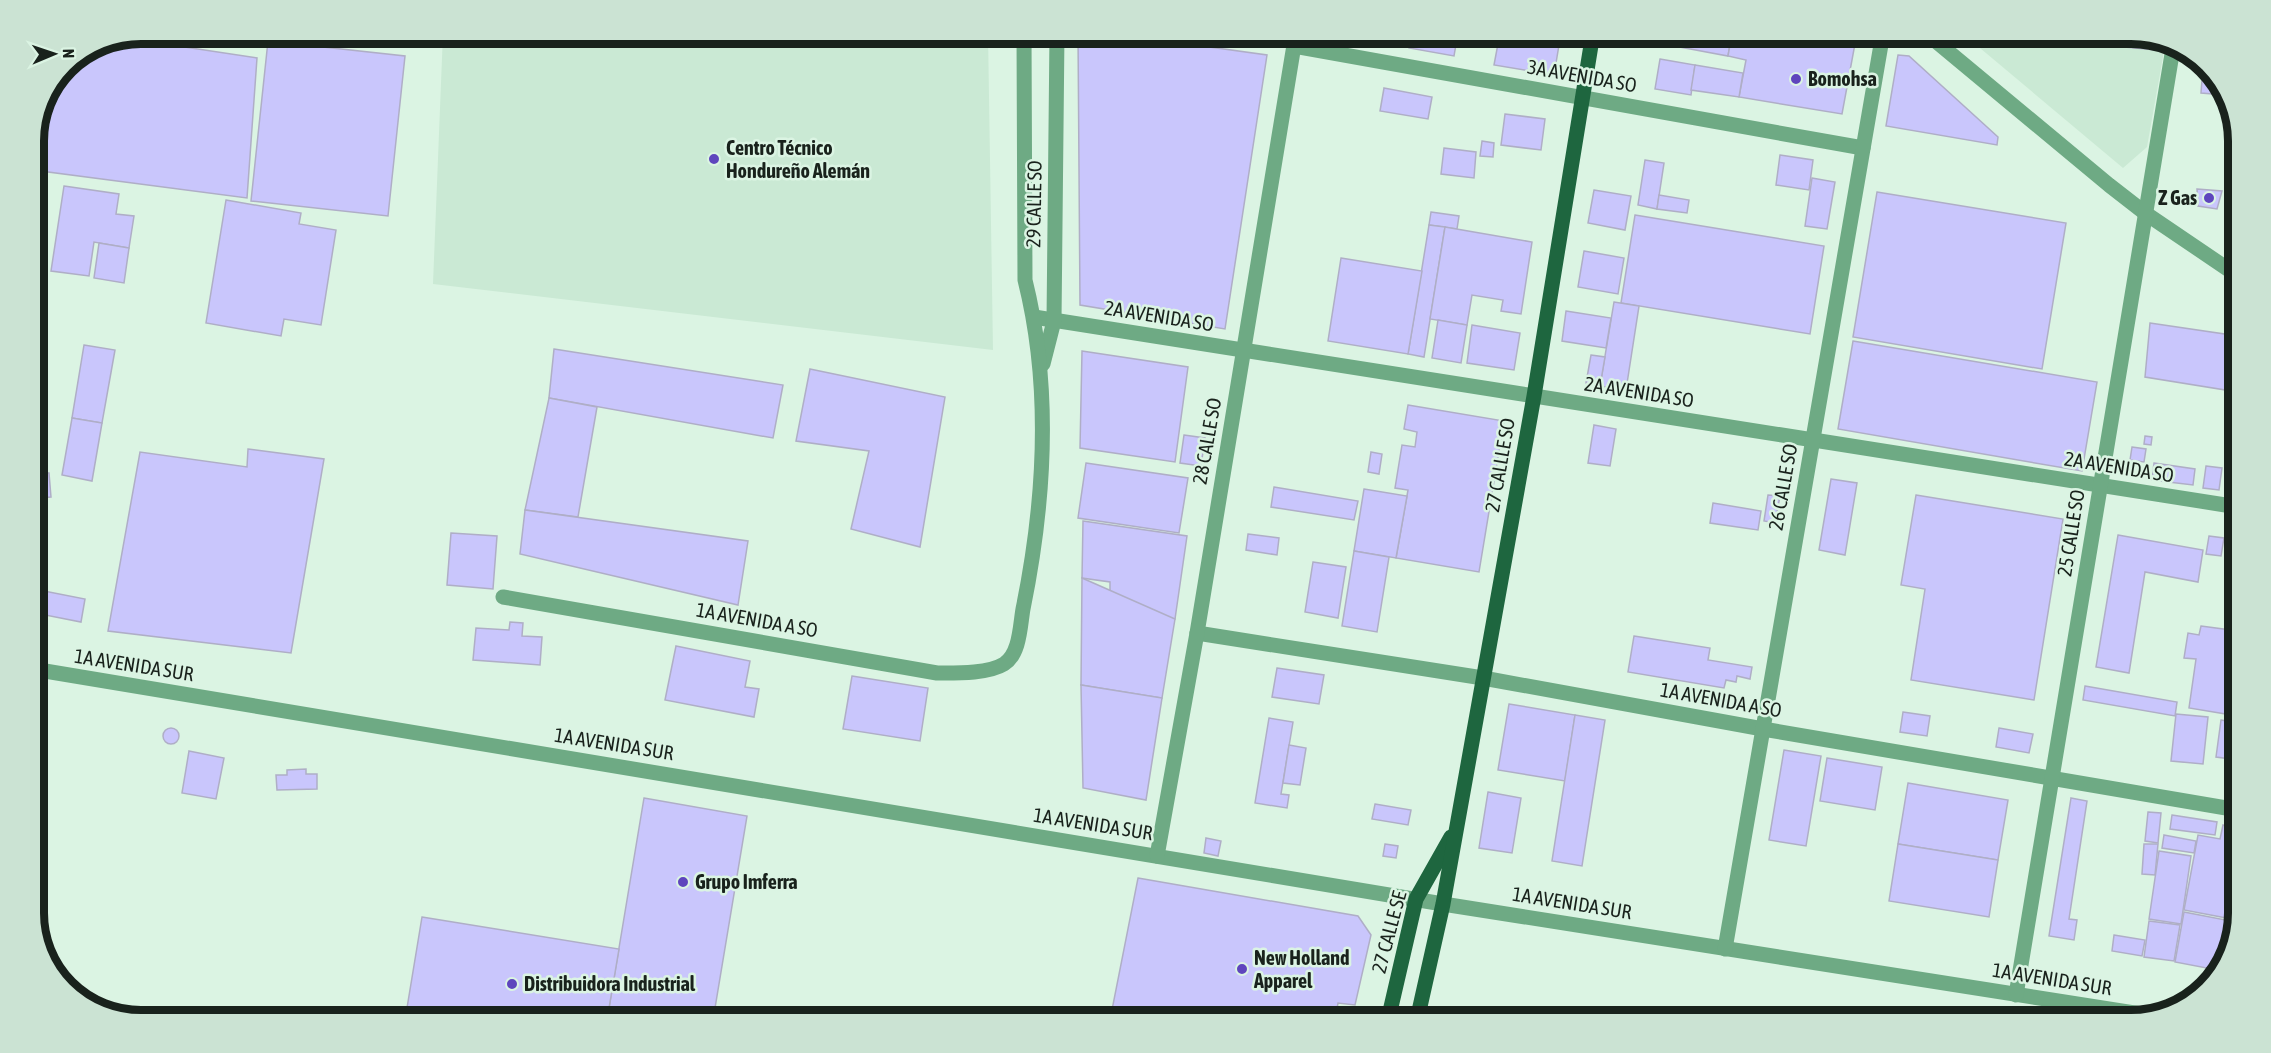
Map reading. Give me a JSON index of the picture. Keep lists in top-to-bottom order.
{
  "streets": {
    "main road": ["27 CALLLE SO", "27 CALLE SE"],
    "street": [
      "3A AVENIDA SO",
      "29 CALLE SO",
      "2A AVENIDA SO",
      "28 CALLE SO",
      "26 CALLE SO",
      "25 CALLE SO",
      "1A AVENIDA A SO",
      "1A AVENIDA SUR"
    ]
  },
  "crossings": [
    ["3A AVENIDA SO", "27 CALLLE SO"],
    ["3A AVENIDA SO", "26 CALLE SO"],
    ["29 CALLE SO", "2A AVENIDA SO"],
    ["29 CALLE SO", "1A AVENIDA A SO"],
    ["2A AVENIDA SO", "28 CALLE SO"],
    ["2A AVENIDA SO", "27 CALLLE SO"],
    ["2A AVENIDA SO", "26 CALLE SO"],
    ["2A AVENIDA SO", "25 CALLE SO"],
    ["28 CALLE SO", "1A AVENIDA A SO"],
    ["28 CALLE SO", "1A AVENIDA SUR"],
    ["27 CALLLE SO", "1A AVENIDA A SO"],
    ["27 CALLLE SO", "1A AVENIDA SUR"],
    ["27 CALLLE SO", "27 CALLE SE"],
    ["26 CALLE SO", "1A AVENIDA A SO"],
    ["26 CALLE SO", "1A AVENIDA SUR"],
    ["25 CALLE SO", "1A AVENIDA A SO"],
    ["25 CALLE SO", "1A AVENIDA SUR"],
    ["1A AVENIDA SUR", "27 CALLE SE"]
  ],
  "places": [
    "Bomohsa",
    "Centro Técnico Hondureño Alemán",
    "Z Gas",
    "Grupo Imferra",
    "New Holland Apparel",
    "Distribuidora Industrial"
  ],
  "north": "right"
}
